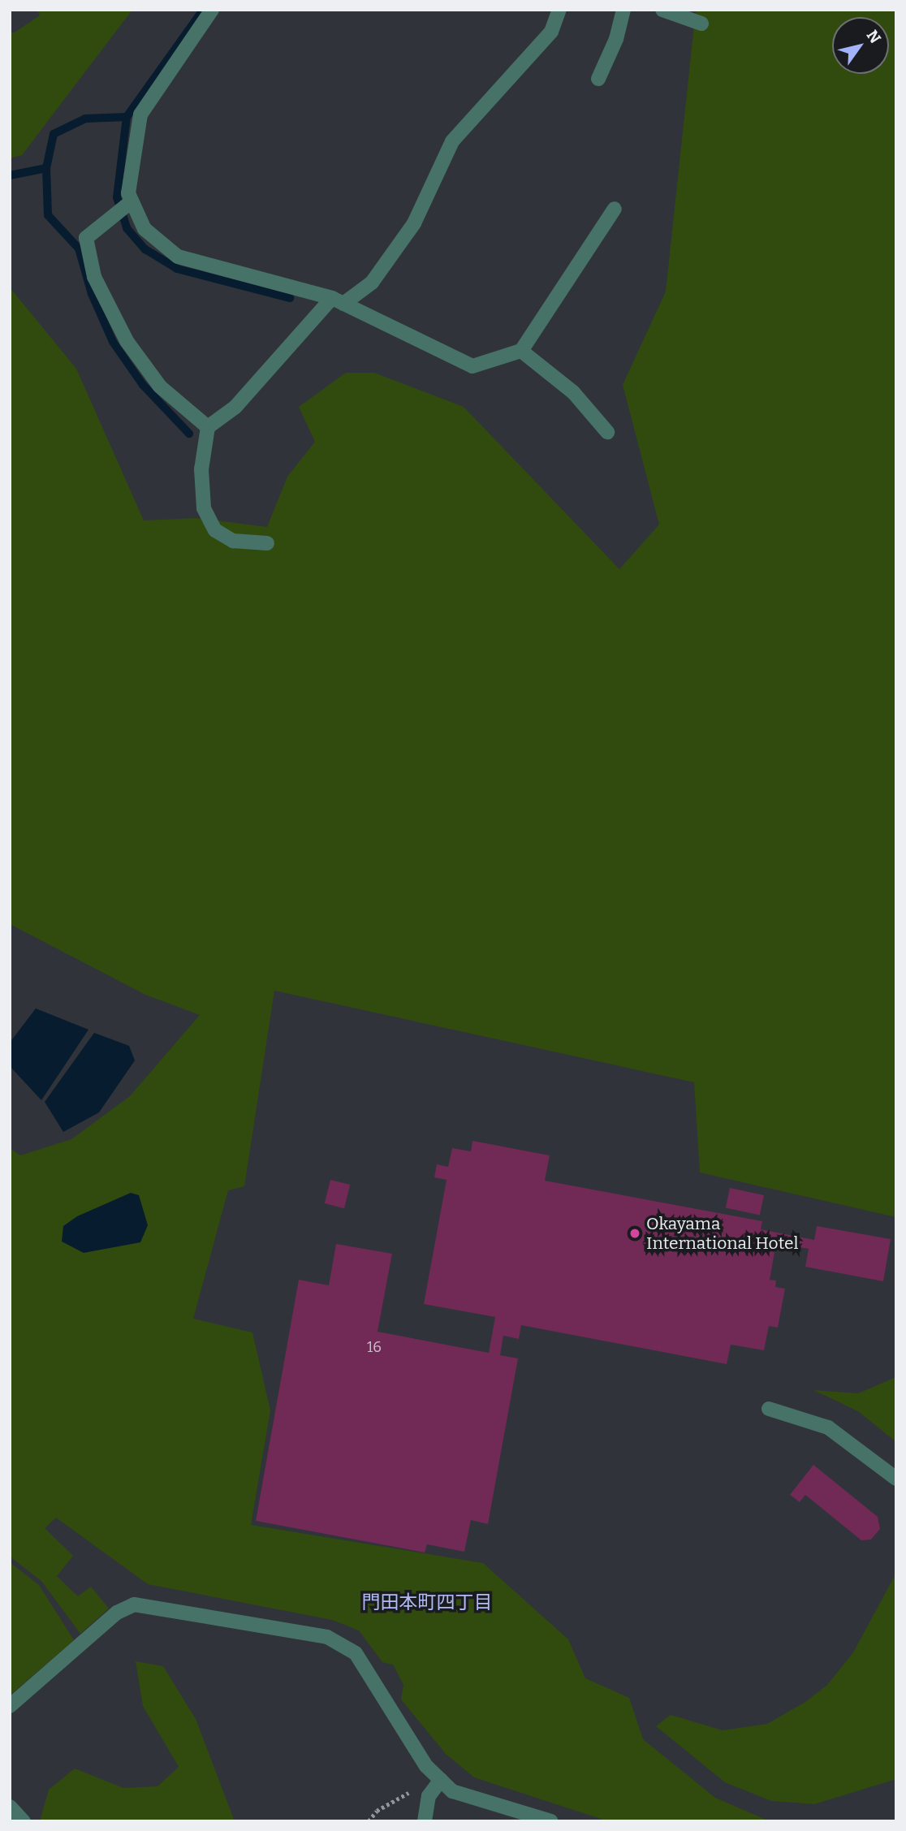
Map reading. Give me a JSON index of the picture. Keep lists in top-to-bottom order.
{
  "districts": ["門田本町四丁目"],
  "places": ["Okayama International Hotel"],
  "house_numbers": ["16"],
  "north": "top right"
}
